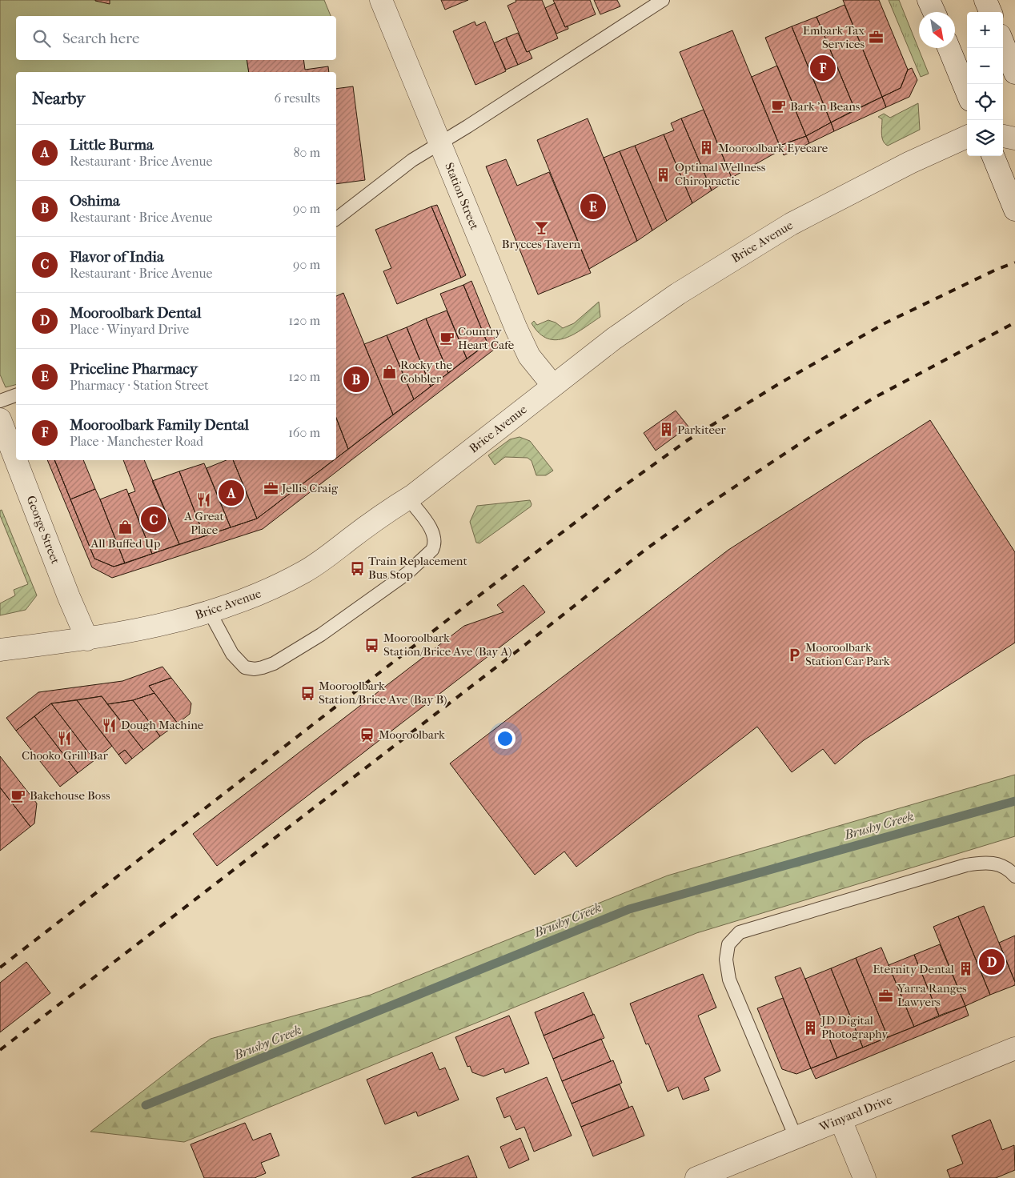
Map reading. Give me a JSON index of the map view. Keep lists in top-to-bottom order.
{
  "streets": {
    "street": [
      "Station Street",
      "Brice Avenue",
      "George Street",
      "Winyard Drive"
    ]
  },
  "crossings": [
    ["Station Street", "Brice Avenue"],
    ["Brice Avenue", "George Street"]
  ],
  "water": ["Brushy Creek"],
  "places": {
    "office": ["Embark Tax Services", "Jellis Craig", "Yarra Ranges Lawyers"],
    "cafe": ["Bark 'n Beans", "Country Heart Cafe", "Bakehouse Boss"],
    "building": [
      "Mooroolbark Eyecare",
      "Optimal Wellness Chiropractic",
      "Parkiteer",
      "Eternity Dental",
      "JD Digital Photography"
    ],
    "bar": ["Brycces Tavern"],
    "shop": ["Rocky the Cobbler", "All Buffed Up"],
    "restaurant": ["A Great Place", "Dough Machine", "Chooko Grill Bar"],
    "bus stop": ["Train Replacement Bus Stop", "Mooroolbark Station/Brice Ave (Bay A)", "Mooroolbark Station/Brice Ave (Bay B)"],
    "parking": ["Mooroolbark Station Car Park"],
    "station": ["Mooroolbark"]
  },
  "north": "bottom right",
  "page": {
    "map_buttons": ["+", "−"],
    "search": "Search here",
    "pins": [
      "F",
      "E",
      "B",
      "A",
      "C",
      "D"
    ],
    "heading": ["Nearby", "6 results"],
    "list": [
      {
        "mark": "A",
        "name": "Little Burma",
        "note": "Restaurant · Brice Avenue",
        "value": "80 m"
      },
      {
        "mark": "B",
        "name": "Oshima",
        "note": "Restaurant · Brice Avenue",
        "value": "90 m"
      },
      {
        "mark": "C",
        "name": "Flavor of India",
        "note": "Restaurant · Brice Avenue",
        "value": "90 m"
      },
      {
        "mark": "D",
        "name": "Mooroolbark Dental",
        "note": "Place · Winyard Drive",
        "value": "120 m"
      },
      {
        "mark": "E",
        "name": "Priceline Pharmacy",
        "note": "Pharmacy · Station Street",
        "value": "120 m"
      },
      {
        "mark": "F",
        "name": "Mooroolbark Family Dental",
        "note": "Place · Manchester Road",
        "value": "160 m"
      }
    ]
  }
}
